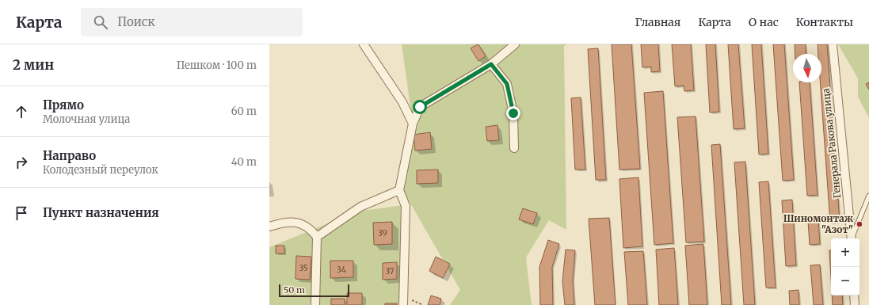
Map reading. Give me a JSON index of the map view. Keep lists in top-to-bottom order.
{
  "streets": {
    "street": ["Генерала Ракова улица"]
  },
  "places": ["Шиномонтаж \"Азот\""],
  "house_numbers": [
    "39",
    "35",
    "34",
    "37"
  ],
  "scale_bar": "50 m",
  "north": "bottom",
  "page": {
    "header": "Карта",
    "search": "Поиск",
    "nav": [
      "Главная",
      "Карта",
      "О нас",
      "Контакты"
    ],
    "heading": ["2 мин", "Пешком · 100 m"],
    "list": [
      ["Прямо", "Молочная улица", "60 m"],
      ["Направо", "Колодезный переулок", "40 m"],
      "Пункт назначения"
    ],
    "map_buttons": ["+", "−"],
    "scale": "50 m"
  }
}
